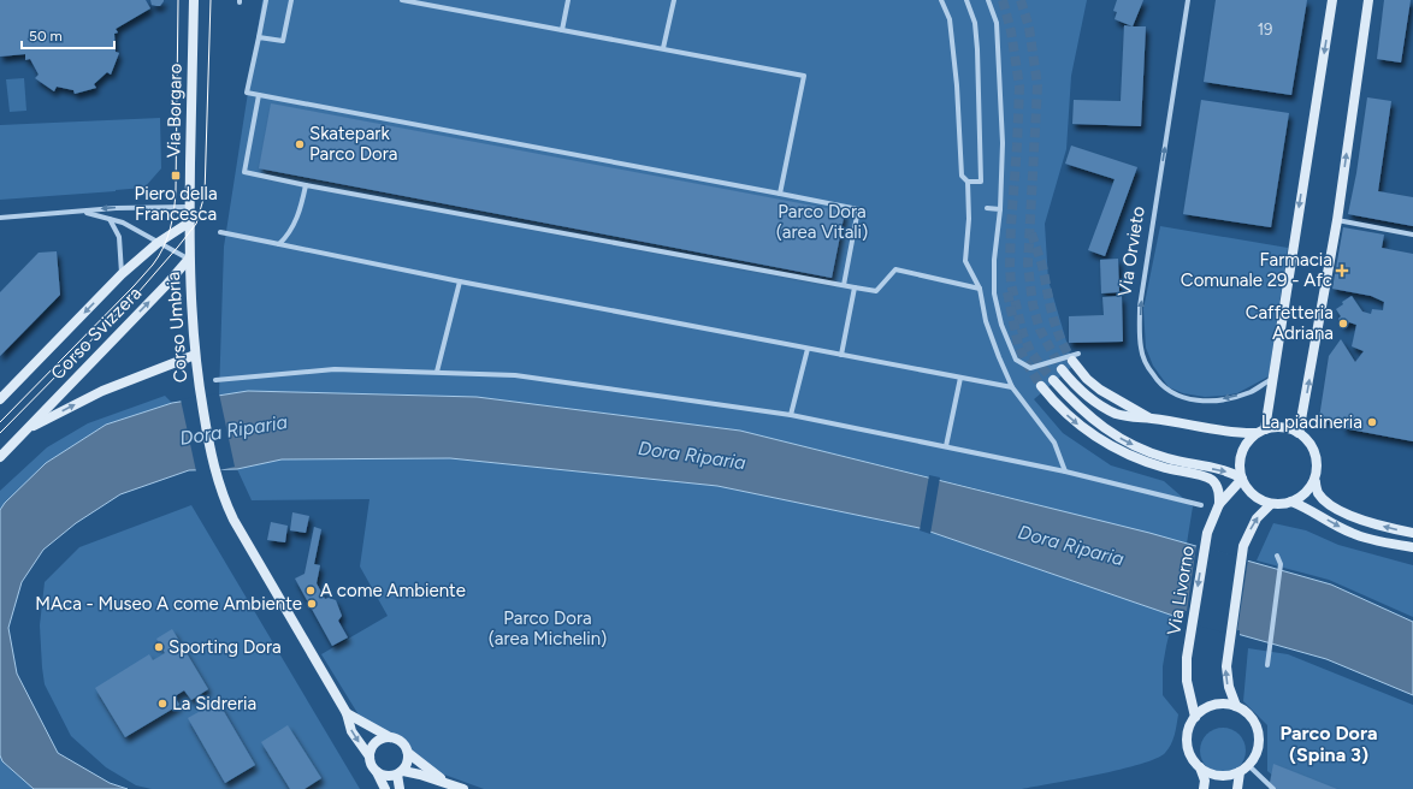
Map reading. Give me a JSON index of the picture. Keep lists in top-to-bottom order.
{
  "streets": {
    "street": [
      "Via Borgaro",
      "Via Orvieto",
      "Corso Umbria",
      "Corso Svizzera",
      "Via Livorno"
    ]
  },
  "crossings": [
    ["Via Borgaro", "Corso Umbria"],
    ["Via Borgaro", "Corso Svizzera"],
    ["Corso Umbria", "Corso Svizzera"]
  ],
  "districts": ["Parco Dora (Spina 3)"],
  "water": ["Dora Riparia"],
  "parks": ["Parco Dora (area Vitali)", "Parco Dora (area Michelin)"],
  "places": {
    "other": [
      "Skatepark Parco Dora",
      "Caffetteria Adriana",
      "La piadineria",
      "A come Ambiente",
      "MAca - Museo A come Ambiente",
      "Sporting Dora",
      "La Sidreria"
    ],
    "transit": ["Piero della Francesca"],
    "health": ["Farmacia Comunale 29 - Afc"]
  },
  "house_numbers": ["19"],
  "scale_bar": "50 m"
}
